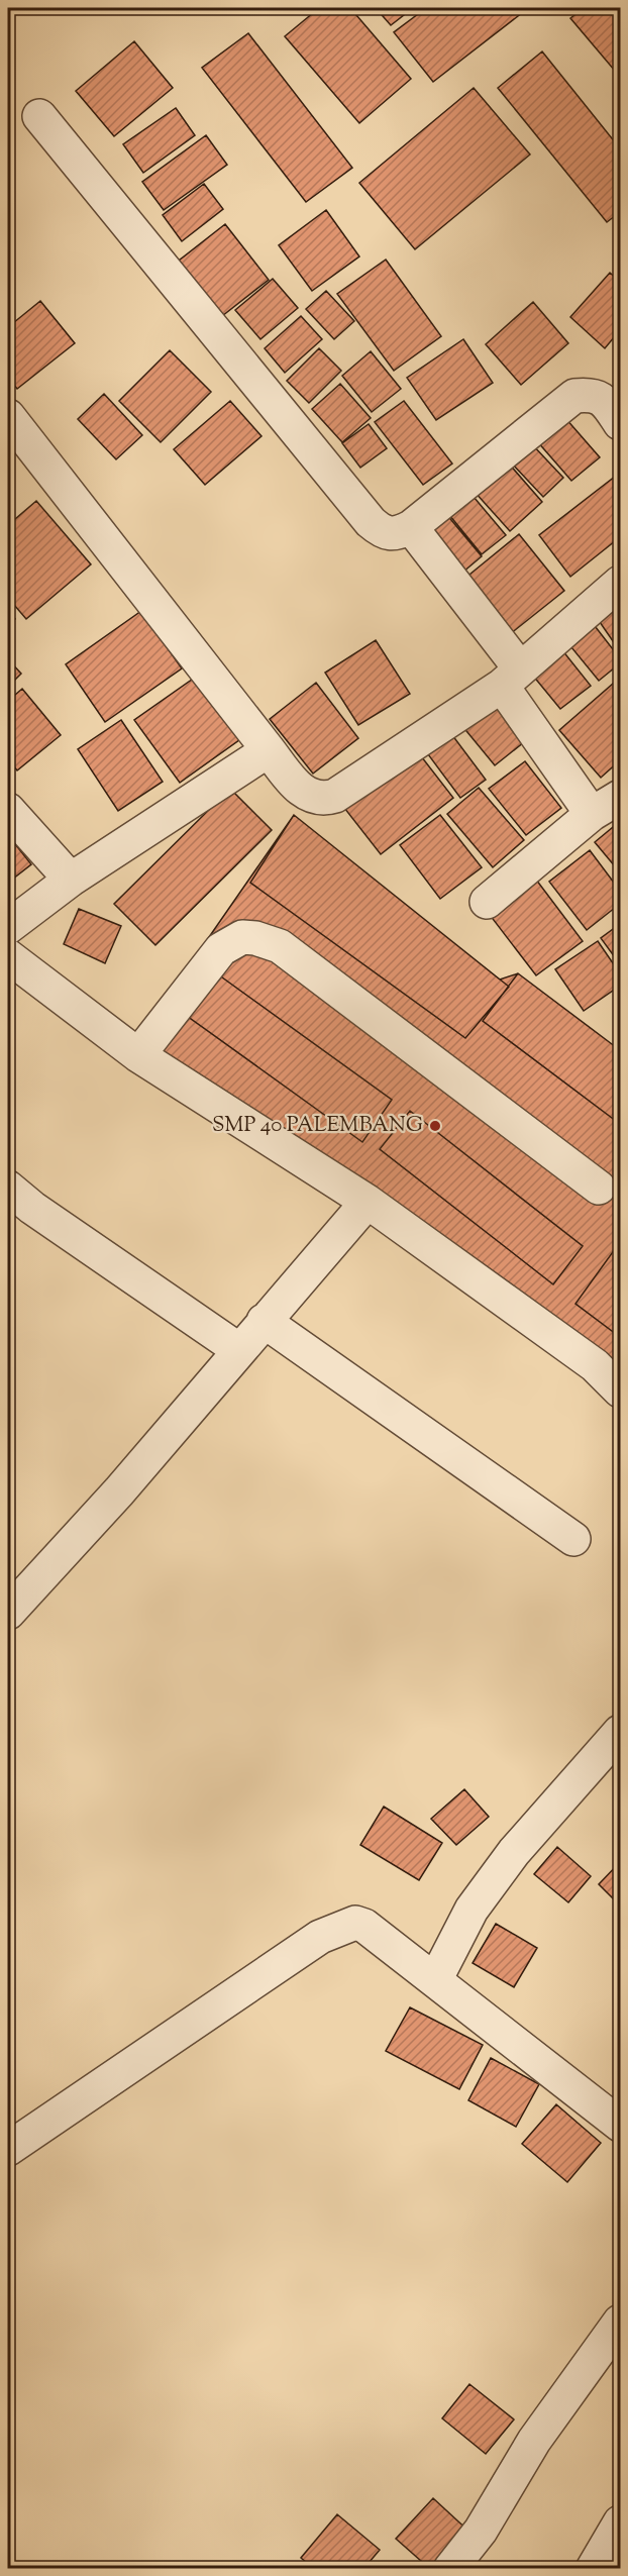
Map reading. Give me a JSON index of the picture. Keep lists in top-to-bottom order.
{
  "places": ["SMP 40 PALEMBANG"]
}
